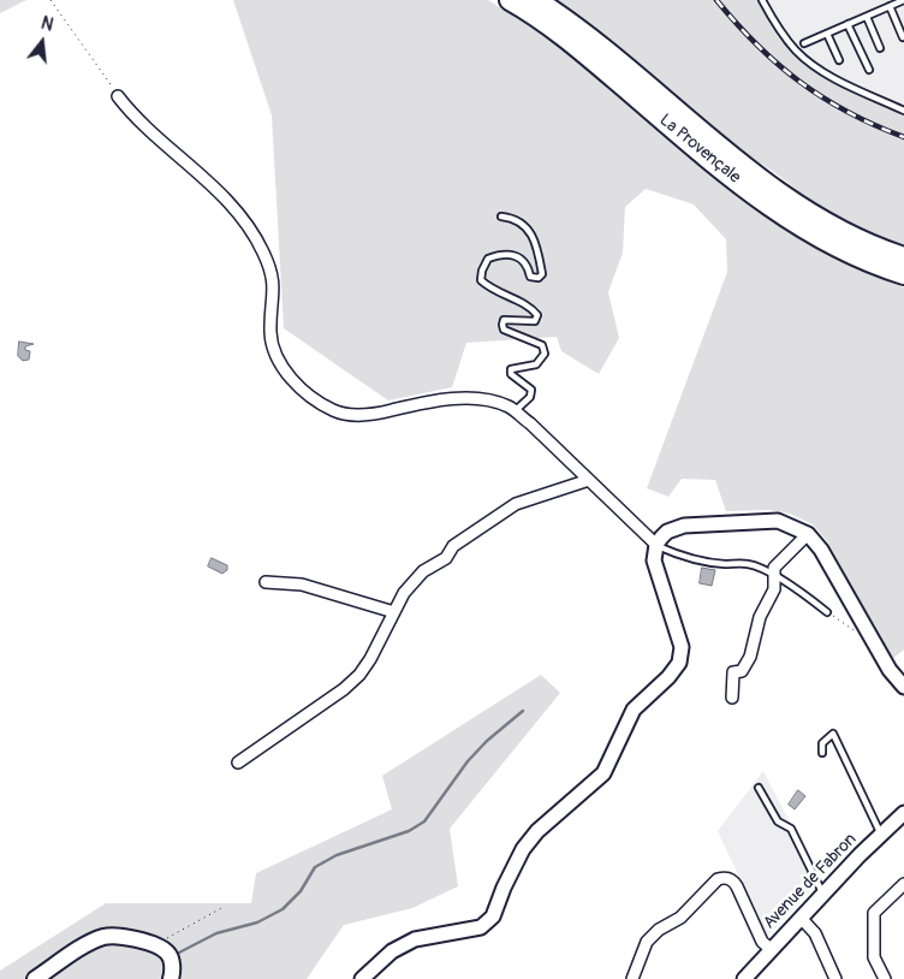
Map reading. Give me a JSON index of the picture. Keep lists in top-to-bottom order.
{
  "streets": {
    "highway": ["La Provençale"],
    "street": ["Avenue de Fabron"]
  },
  "north": "top"
}
